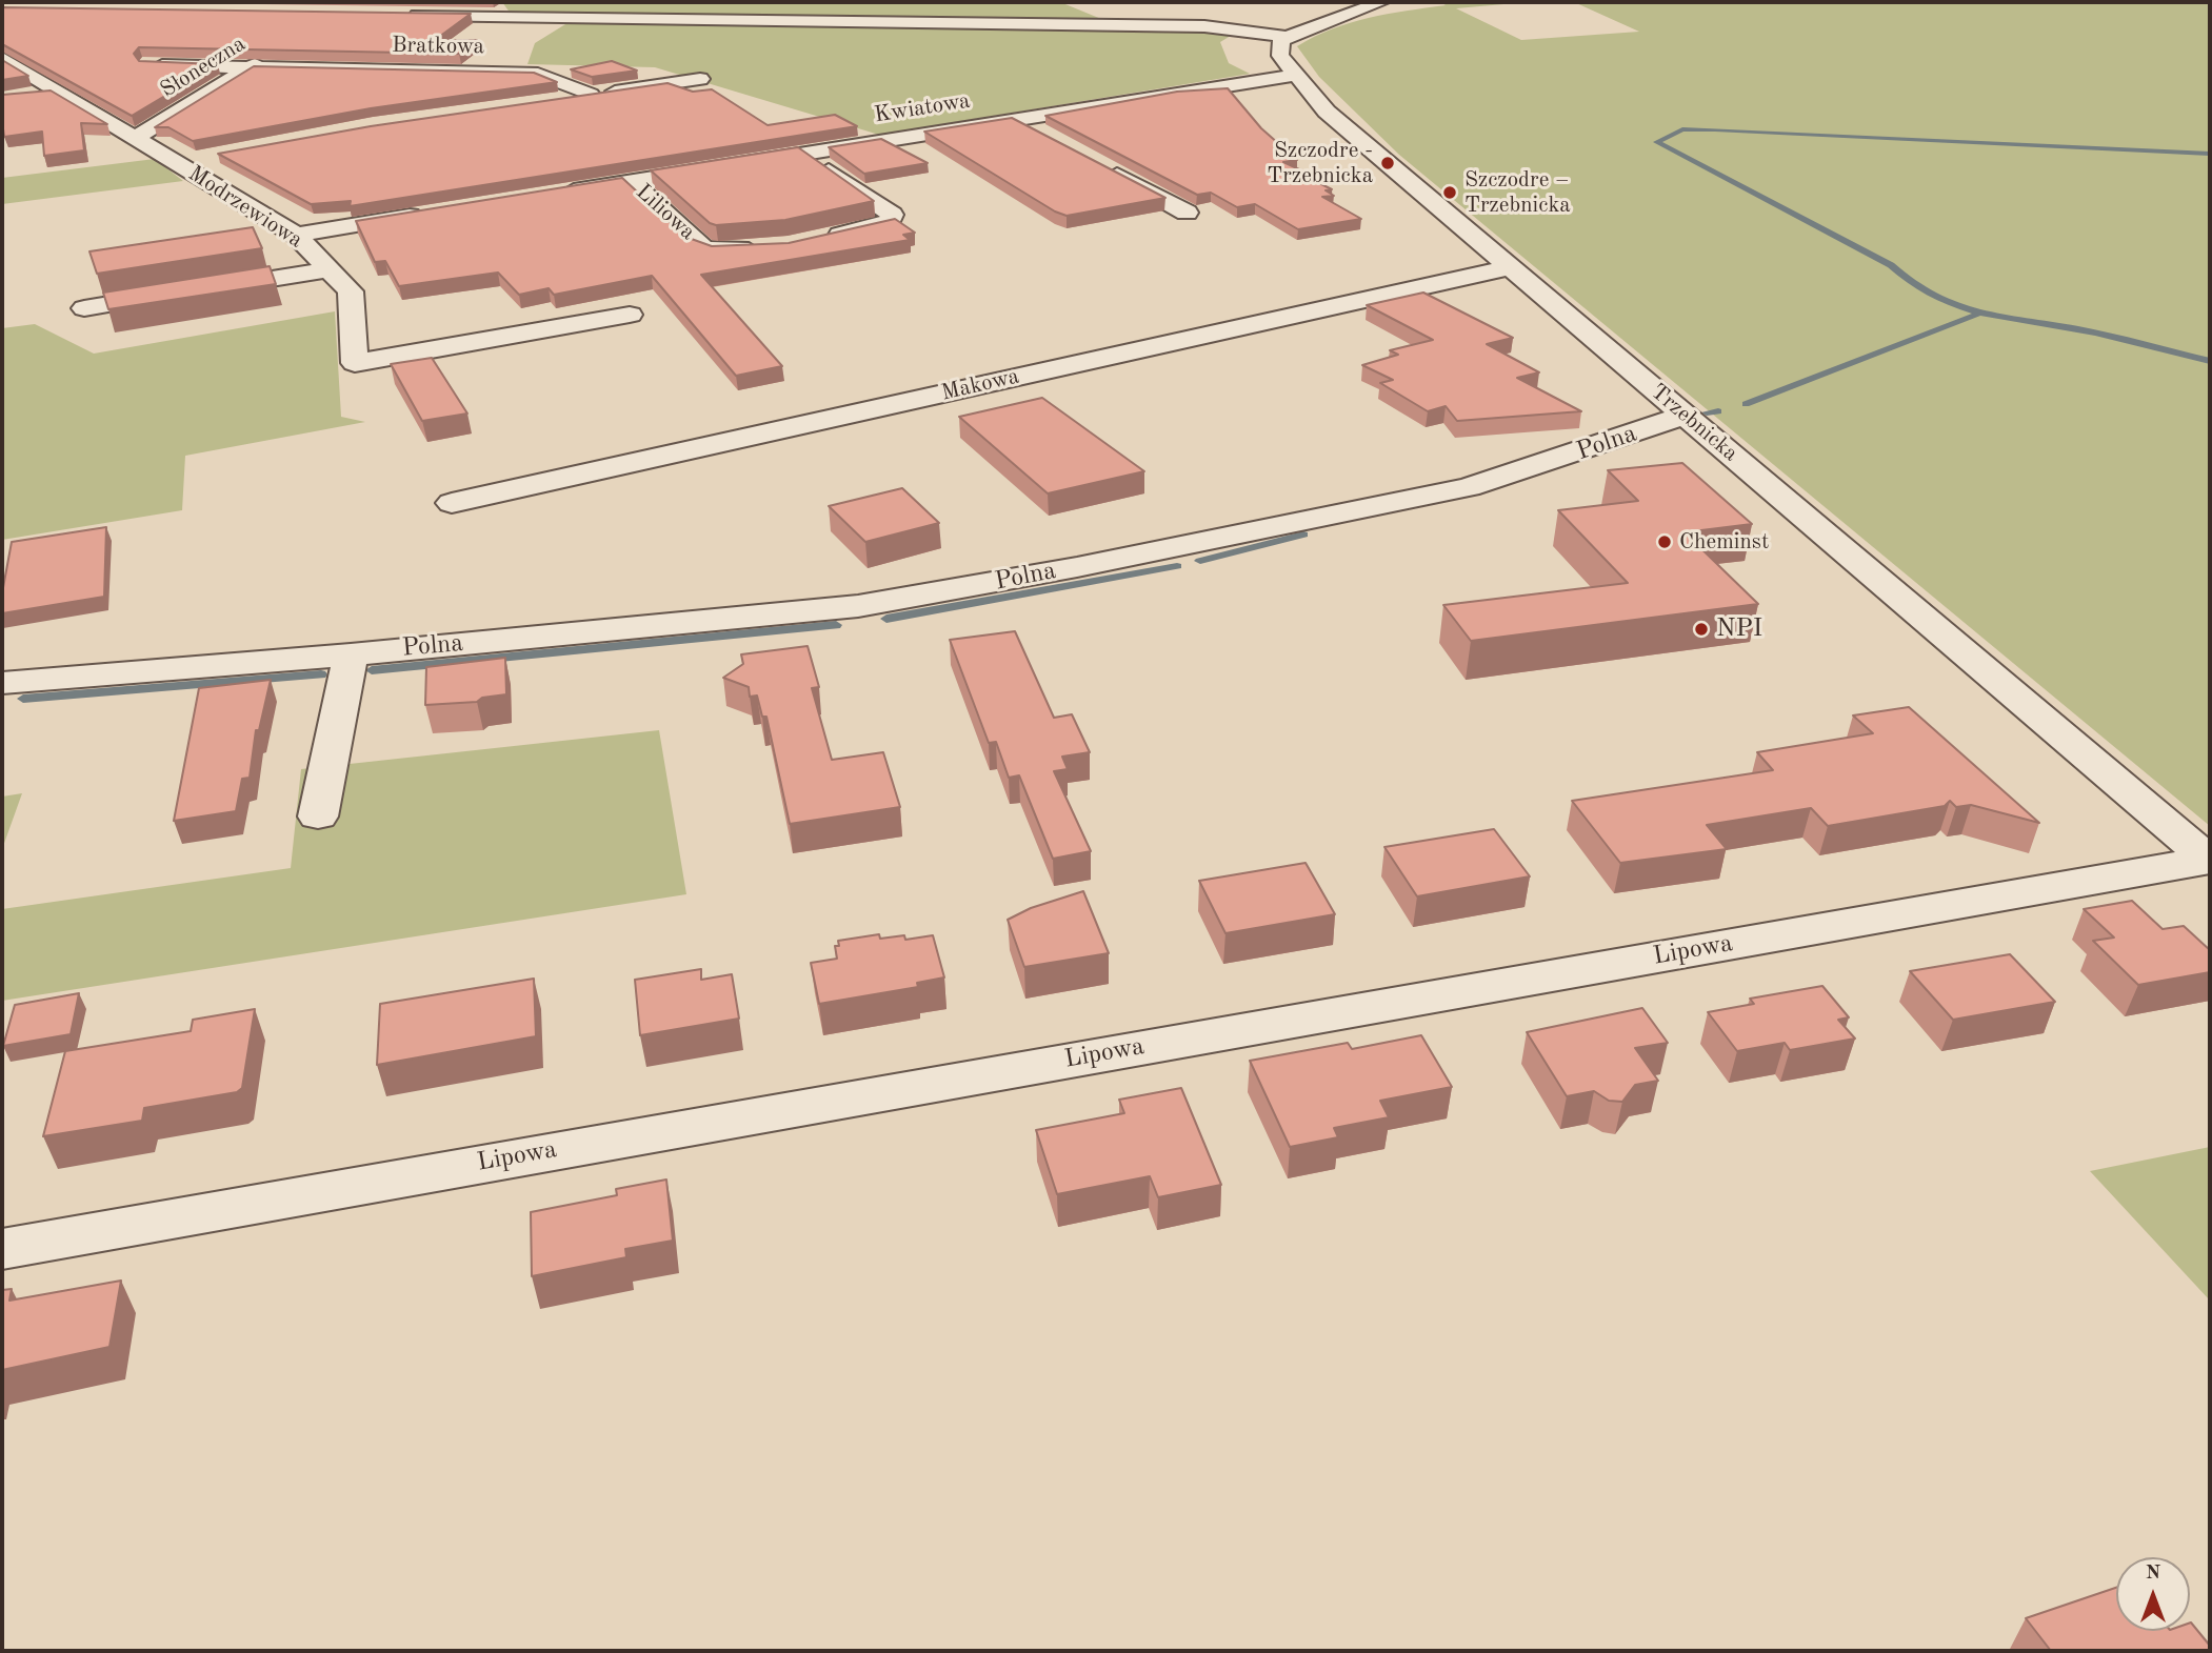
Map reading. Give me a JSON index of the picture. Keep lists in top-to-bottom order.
{
  "streets": {
    "street": [
      "Bratkowa",
      "Słoneczna",
      "Kwiatowa",
      "Modrzewiowa",
      "Liliowa",
      "Makowa",
      "Trzebnicka",
      "Polna",
      "Lipowa"
    ]
  },
  "crossings": [
    ["Bratkowa", "Słoneczna"],
    ["Słoneczna", "Modrzewiowa"],
    ["Kwiatowa", "Liliowa"],
    ["Kwiatowa", "Trzebnicka"],
    ["Makowa", "Trzebnicka"],
    ["Trzebnicka", "Polna"],
    ["Trzebnicka", "Lipowa"]
  ],
  "places": [
    "Szczodre - Trzebnicka",
    "Szczodre – Trzebnicka",
    "Cheminst",
    "NPI"
  ],
  "north": "top"
}
